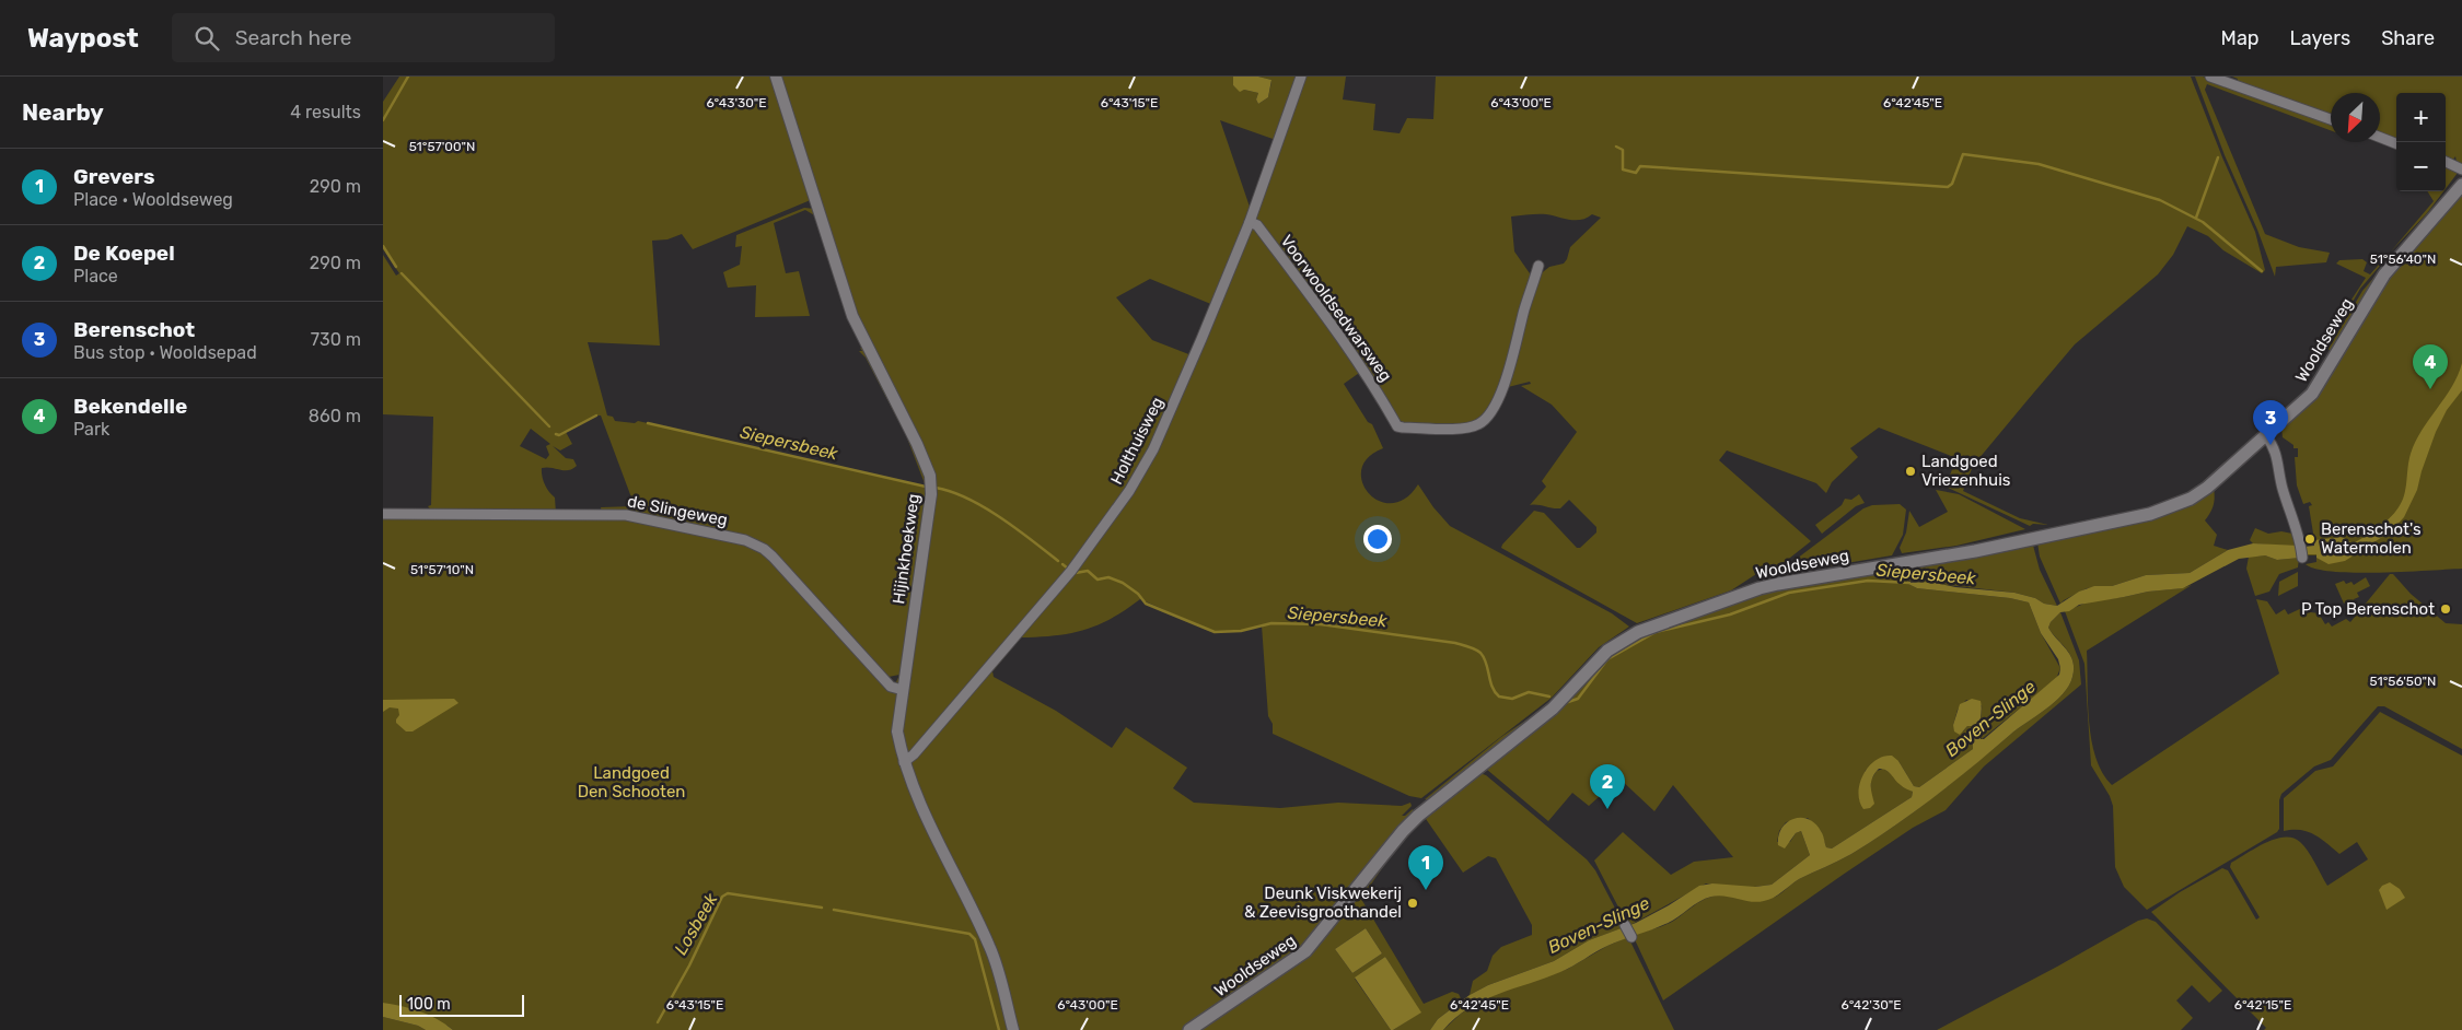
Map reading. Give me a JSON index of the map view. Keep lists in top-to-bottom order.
{
  "streets": {
    "main road": ["Wooldseweg"],
    "street": [
      "Voorwooldsedwarsweg",
      "Holthuisweg",
      "de Slingeweg",
      "Hijinkhoekweg"
    ]
  },
  "crossings": [
    ["Voorwooldsedwarsweg", "Holthuisweg"],
    ["Holthuisweg", "Hijinkhoekweg"],
    ["de Slingeweg", "Hijinkhoekweg"]
  ],
  "water": ["Siepersbeek", "Boven-Slinge", "Losbeek"],
  "parks": ["Landgoed Den Schooten"],
  "places": [
    "Landgoed Vriezenhuis",
    "Berenschot's Watermolen",
    "P Top Berenschot",
    "Deunk Viskwekerij & Zeevisgroothandel"
  ],
  "scale_bar": "100 m",
  "north": "bottom left",
  "page": {
    "header": "Waypost",
    "search": "Search here",
    "nav": ["Map", "Layers", "Share"],
    "heading": ["Nearby", "4 results"],
    "map_buttons": ["+", "−"],
    "list": [
      {
        "mark": "1",
        "name": "Grevers",
        "note": "Place · Wooldseweg",
        "value": "290 m"
      },
      {
        "mark": "2",
        "name": "De Koepel",
        "note": "Place",
        "value": "290 m"
      },
      {
        "mark": "3",
        "name": "Berenschot",
        "note": "Bus stop · Wooldsepad",
        "value": "730 m"
      },
      {
        "mark": "4",
        "name": "Bekendelle",
        "note": "Park",
        "value": "860 m"
      }
    ],
    "pins": [
      "4",
      "3",
      "2",
      "1"
    ],
    "scale": "100 m"
  },
  "coordinates": [
    "6°43'30\"E",
    "6°43'00\"E",
    "6°43'15\"E",
    "6°42'45\"E",
    "51°57'00\"N",
    "51°56'40\"N",
    "51°57'10\"N",
    "51°56'50\"N",
    "6°42'30\"E",
    "6°42'15\"E"
  ]
}
